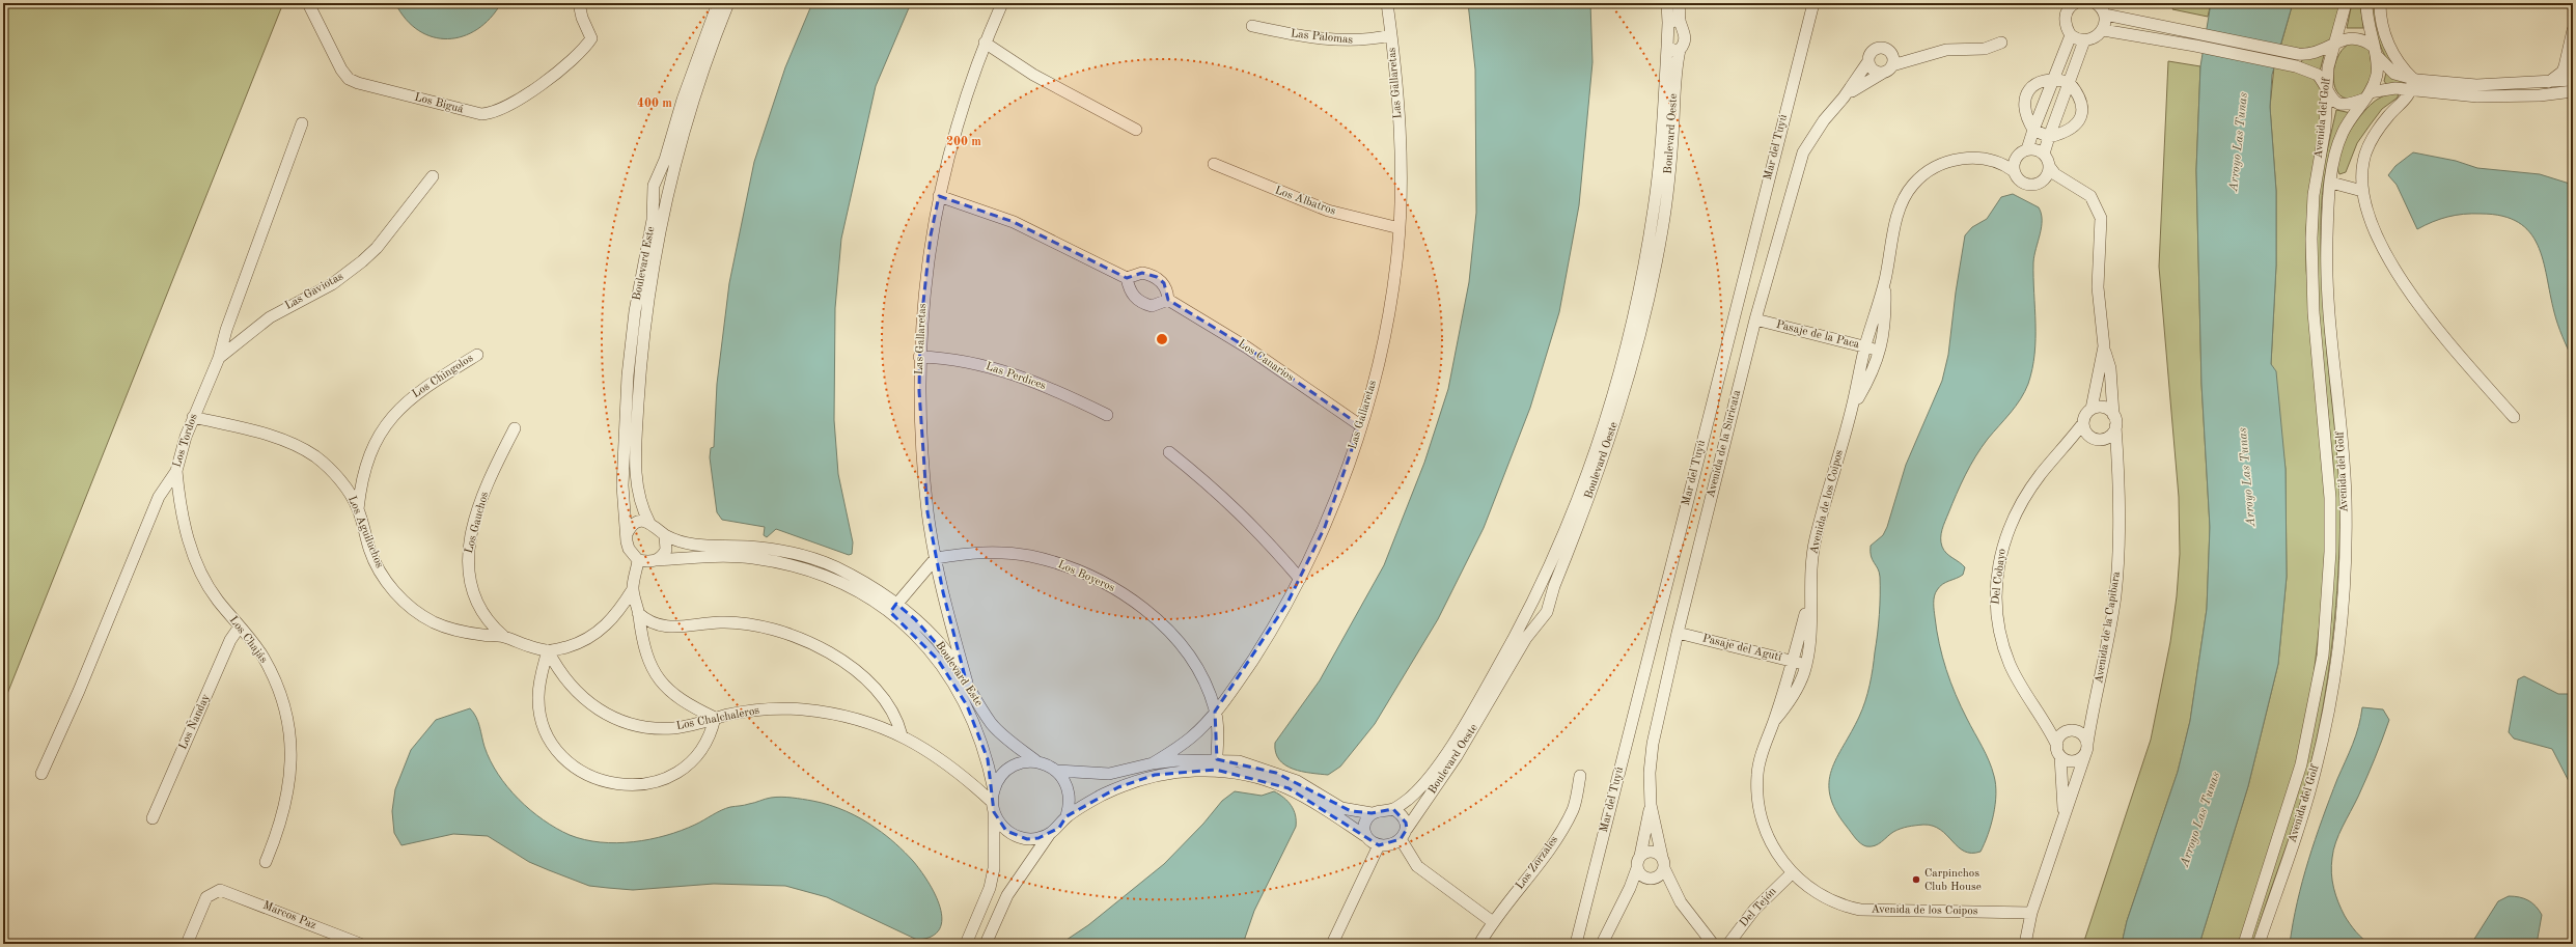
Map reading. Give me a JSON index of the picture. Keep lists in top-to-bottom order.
{
  "streets": {
    "street": [
      "Las Palomas",
      "Las Gallaretas",
      "Los Biguá",
      "Avenida del Golf",
      "Boulevard Oeste",
      "Mar del Tuyú",
      "Los Albatros",
      "Boulevard Este",
      "Las Gaviotas",
      "Pasaje de la Paca",
      "Los Canarios",
      "Los Chingolos",
      "Las Perdices",
      "Los Tordos",
      "Avenida de la Suricata",
      "Avenida de los Coipos",
      "Los Gauchos",
      "Los Aguiluchos",
      "Los Boyeros",
      "Del Cobayo",
      "Avenida de la Capibara",
      "Los Chajás",
      "Pasaje del Agutí",
      "Los Chalchaleros",
      "Los Ñanday",
      "Los Zorzales",
      "Del Tejón",
      "Marcos Paz"
    ]
  },
  "crossings": [
    ["Las Palomas", "Las Gallaretas"],
    ["Las Gallaretas", "Los Albatros"],
    ["Las Gallaretas", "Boulevard Este"],
    ["Las Gallaretas", "Los Canarios"],
    ["Las Gallaretas", "Las Perdices"],
    ["Las Gallaretas", "Los Boyeros"],
    ["Boulevard Este", "Los Chalchaleros"],
    ["Las Gaviotas", "Los Tordos"],
    ["Pasaje de la Paca", "Avenida de la Suricata"],
    ["Pasaje de la Paca", "Avenida de los Coipos"],
    ["Los Chingolos", "Los Aguiluchos"],
    ["Los Tordos", "Los Aguiluchos"],
    ["Los Tordos", "Los Chajás"],
    ["Avenida de la Suricata", "Pasaje del Agutí"],
    ["Avenida de los Coipos", "Avenida de la Capibara"],
    ["Avenida de los Coipos", "Pasaje del Agutí"],
    ["Avenida de los Coipos", "Del Tejón"],
    ["Los Gauchos", "Los Aguiluchos"],
    ["Los Aguiluchos", "Los Chalchaleros"],
    ["Del Cobayo", "Avenida de la Capibara"],
    ["Los Chajás", "Los Ñanday"]
  ],
  "water": ["Arroyo Las Tunas"],
  "places": ["Carpinchos Club House"],
  "rings": ["400 m", "200 m"]
}
